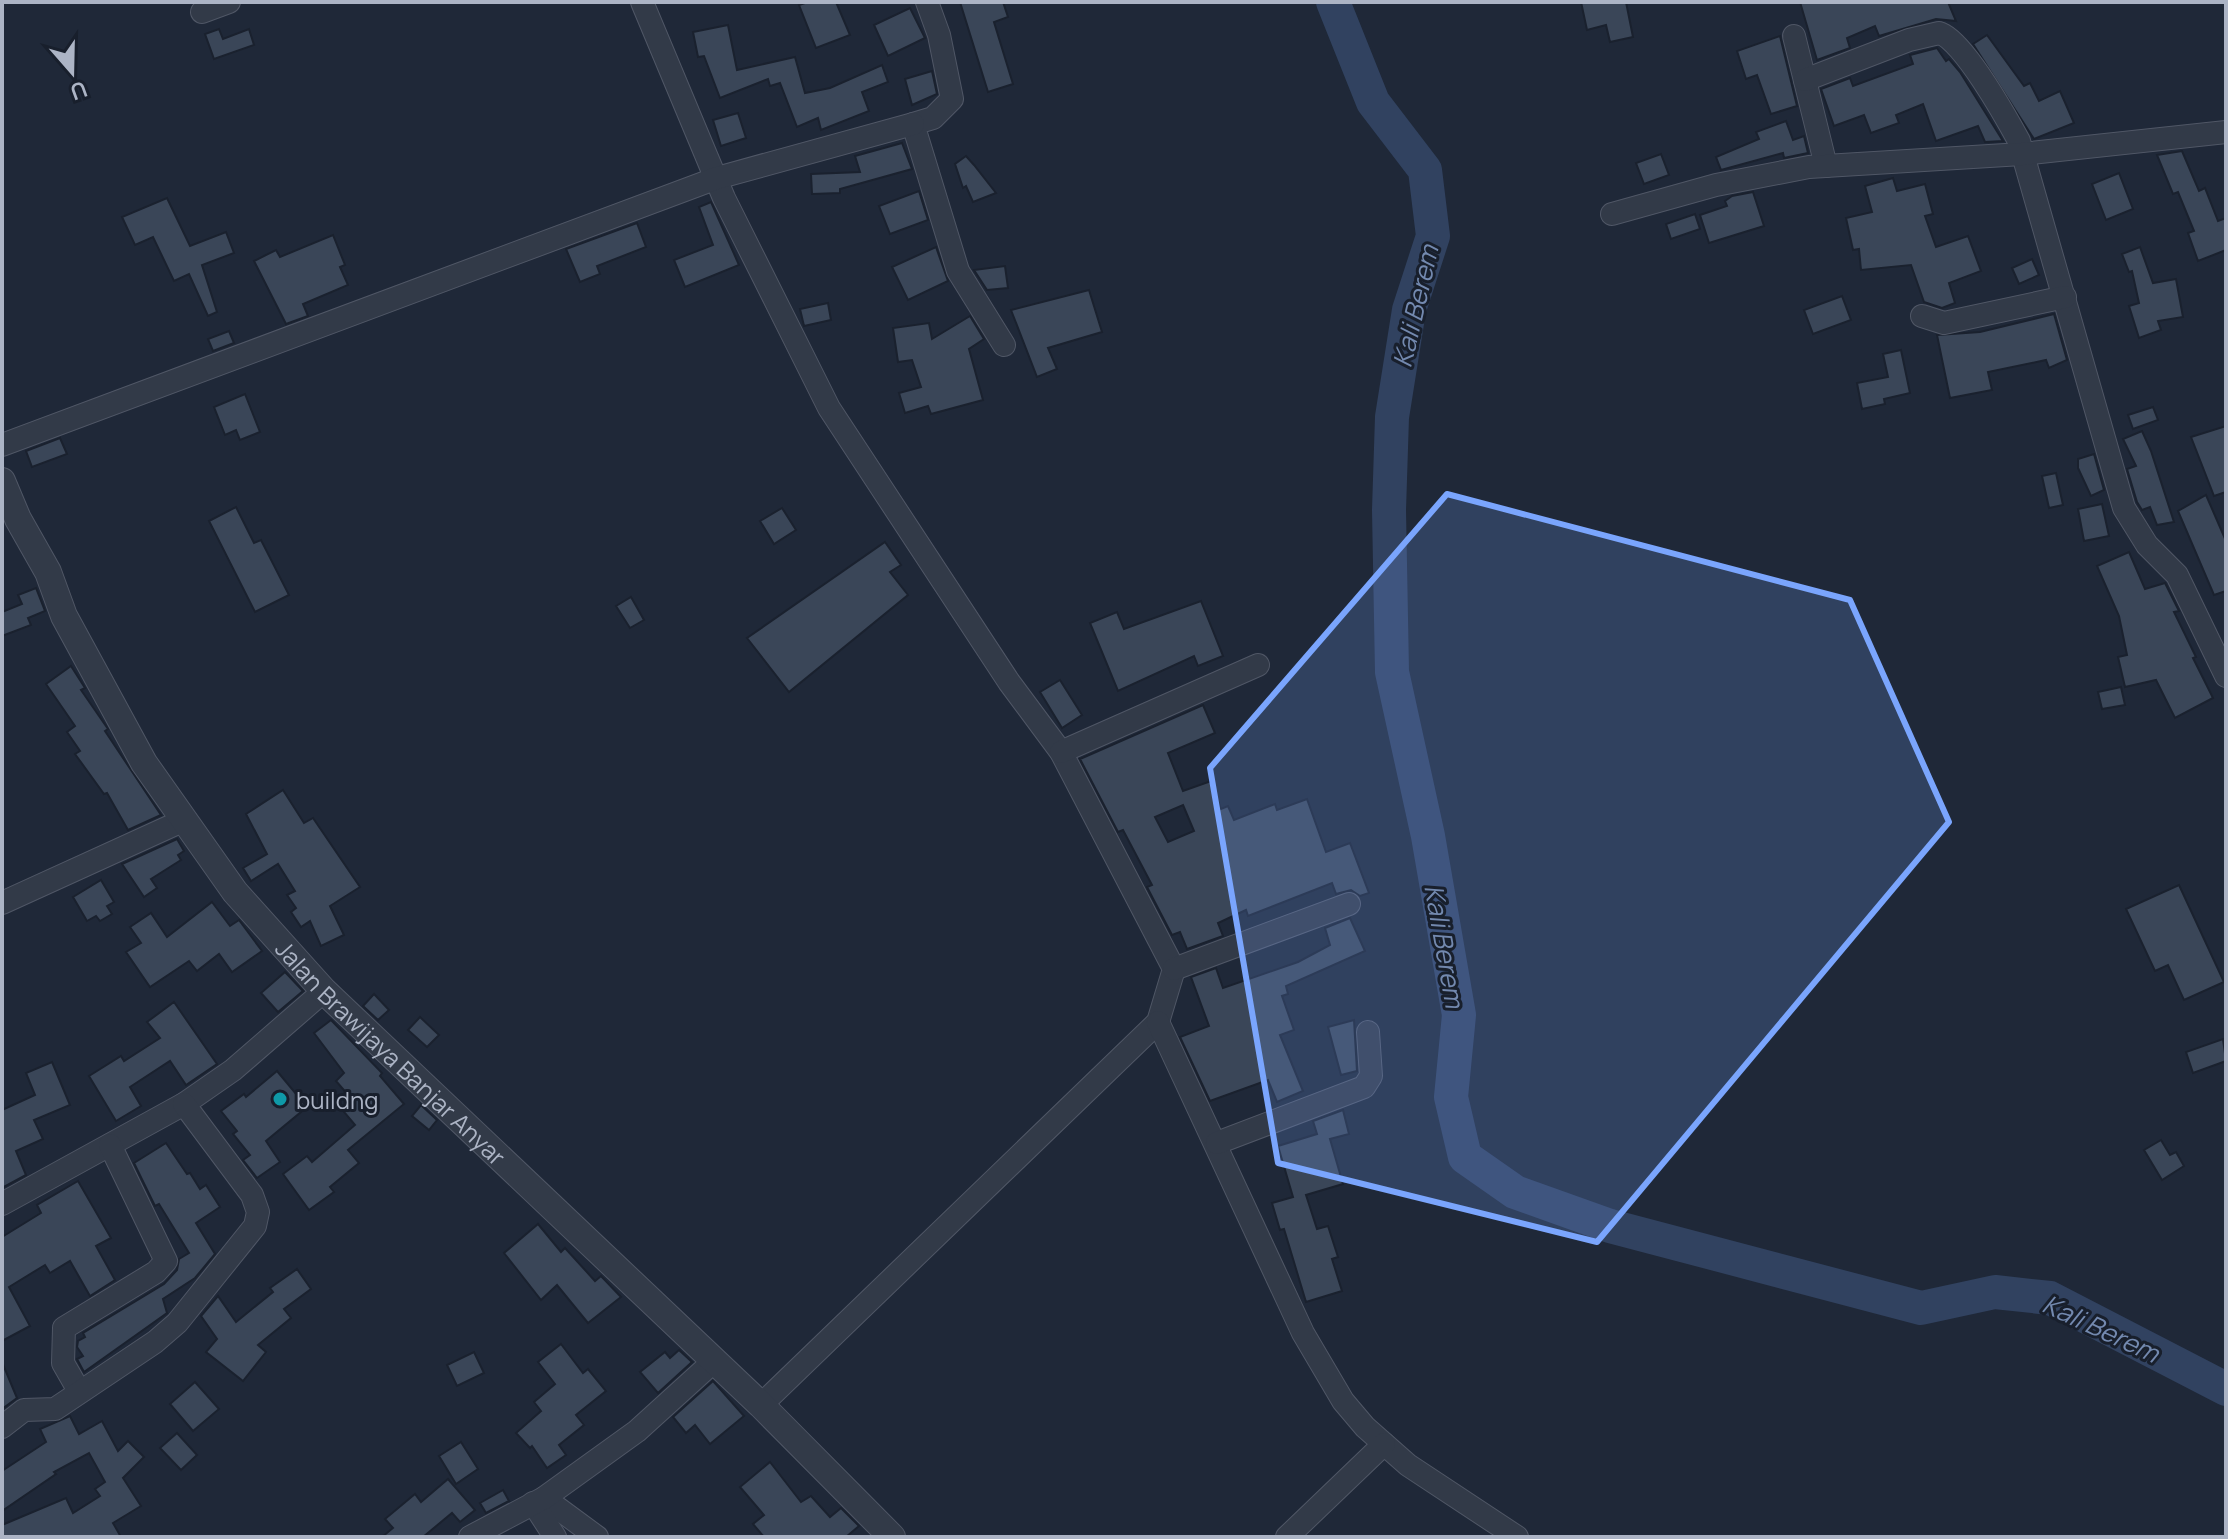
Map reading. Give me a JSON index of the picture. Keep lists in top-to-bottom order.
{
  "streets": {
    "street": ["Jalan Brawijaya Banjar Anyar"]
  },
  "water": ["Kali Berem"],
  "places": ["buildng"],
  "north": "bottom"
}
